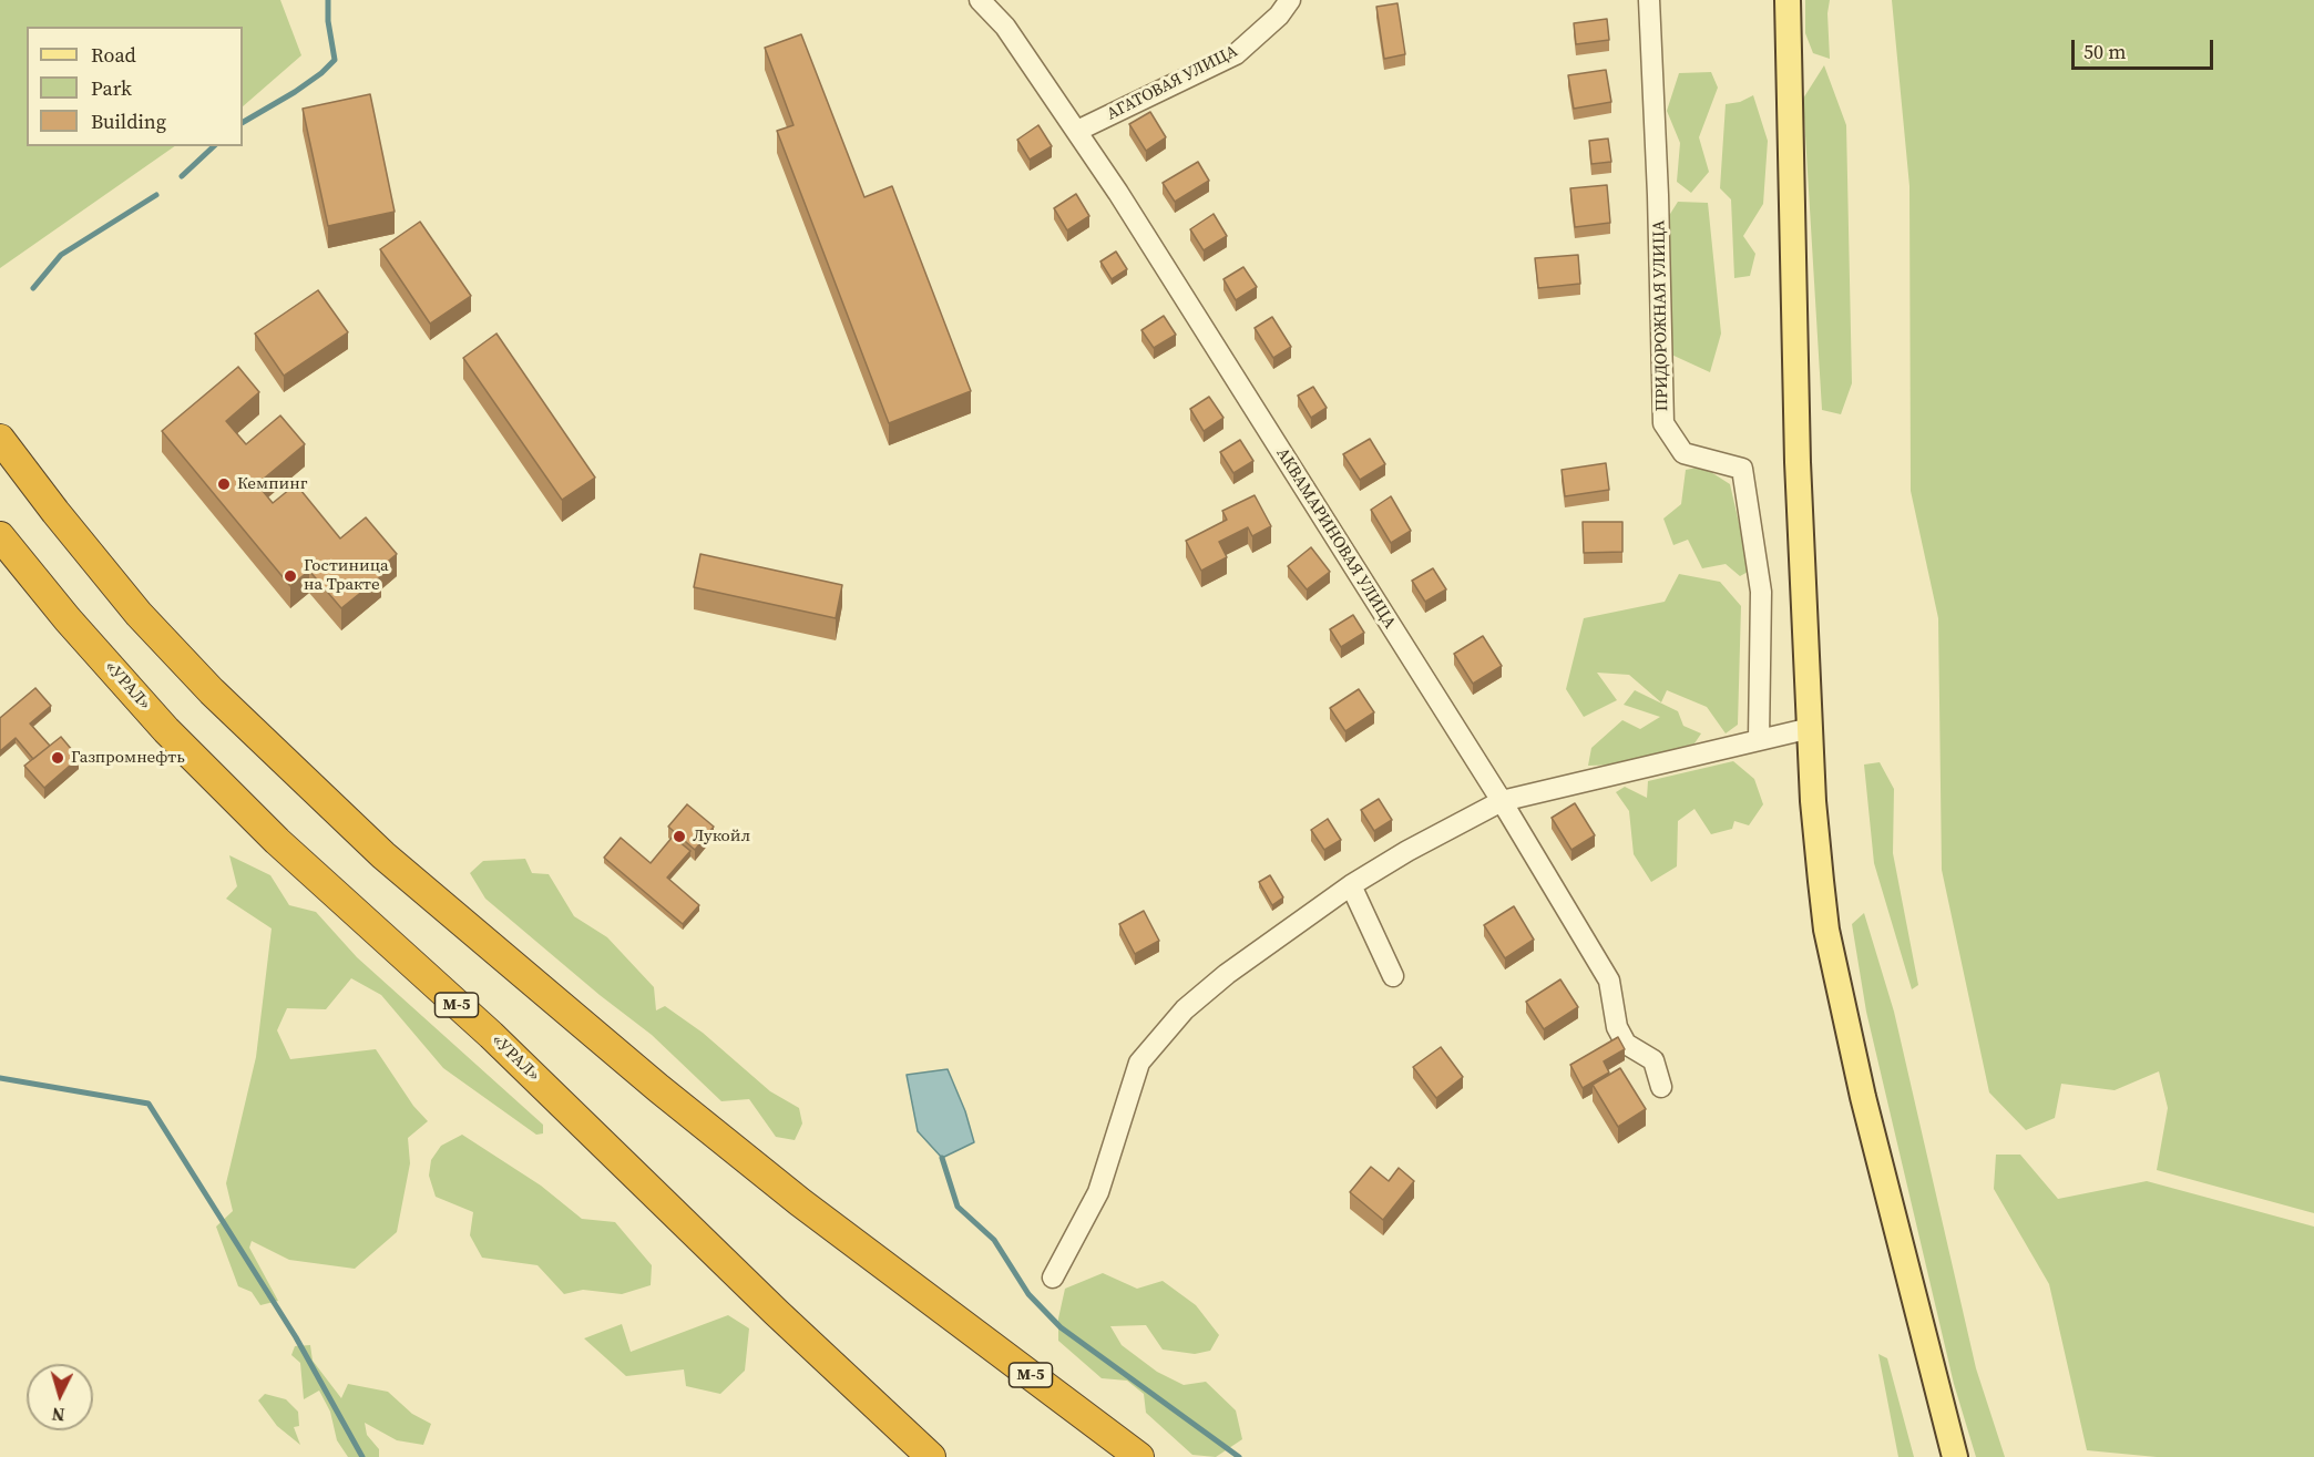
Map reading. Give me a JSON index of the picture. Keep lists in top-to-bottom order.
{
  "streets": {
    "highway": ["«УРАЛ»", "М-5"],
    "street": ["АГАТОВАЯ УЛИЦА", "ПРИДОРОЖНАЯ УЛИЦА", "АКВАМАРИНОВАЯ УЛИЦА"]
  },
  "crossings": [
    ["АГАТОВАЯ УЛИЦА", "АКВАМАРИНОВАЯ УЛИЦА"]
  ],
  "places": [
    "Кемпинг",
    "Гостиница на Тракте",
    "Газпромнефть",
    "Лукойл"
  ],
  "legend": ["Road", "Park", "Building"],
  "scale_bar": "50 m",
  "north": "bottom"
}
